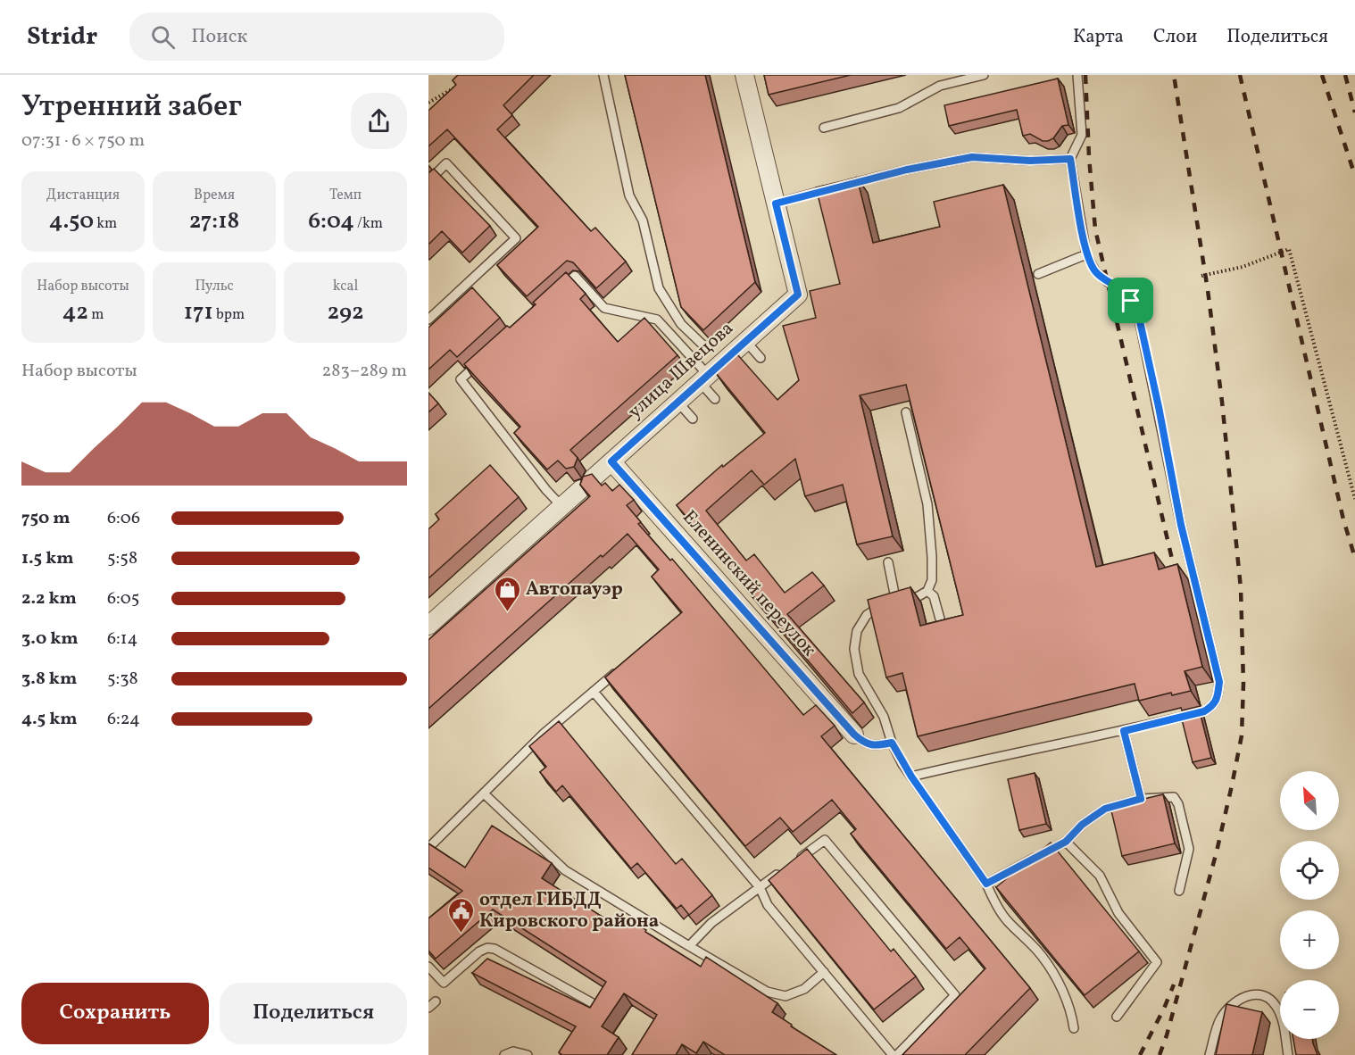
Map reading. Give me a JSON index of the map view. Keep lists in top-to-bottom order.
{
  "streets": {
    "street": ["улица Швецова", "Еленинский переулок"]
  },
  "crossings": [
    ["улица Швецова", "Еленинский переулок"]
  ],
  "places": {
    "shop": ["Автопауэр"],
    "public building": ["отдел ГИБДД Кировского района"]
  },
  "north": "top left",
  "page": {
    "header": "Stridr",
    "search": "Поиск",
    "nav": ["Карта", "Слои", "Поделиться"],
    "heading": ["Утренний забег", "07:31 · 6 × 750 m"],
    "stats": [
      ["Дистанция", "4.50 km"],
      ["Время", "27:18"],
      ["Темп", "6:04 /km"],
      ["Набор высоты", "42 m"],
      ["Пульс", "171 bpm"],
      ["kcal", "292"]
    ],
    "chart": ["Набор высоты", "283–289 m"],
    "list": [
      {
        "name": "750 m",
        "note": "6:06"
      },
      {
        "name": "1.5 km",
        "note": "5:58"
      },
      {
        "name": "2.2 km",
        "note": "6:05"
      },
      {
        "name": "3.0 km",
        "note": "6:14"
      },
      {
        "name": "3.8 km",
        "note": "5:38"
      },
      {
        "name": "4.5 km",
        "note": "6:24"
      }
    ],
    "map_buttons": ["+", "−"],
    "buttons": ["Сохранить", "Поделиться"]
  }
}
